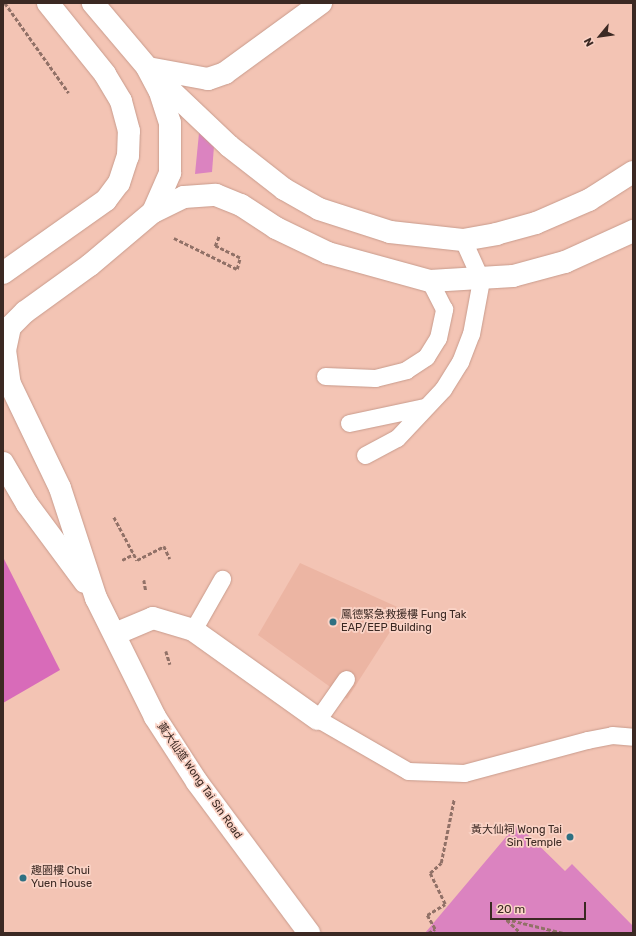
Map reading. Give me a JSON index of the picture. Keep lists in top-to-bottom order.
{
  "streets": {
    "main road": ["黃大仙道 Wong Tai Sin Road"]
  },
  "places": ["鳳德緊急救援樓 Fung Tak EAP/EEP Building", "黃大仙祠 Wong Tai Sin Temple", "趣園樓 Chui Yuen House"],
  "scale_bar": "20 m",
  "north": "bottom left"
}
